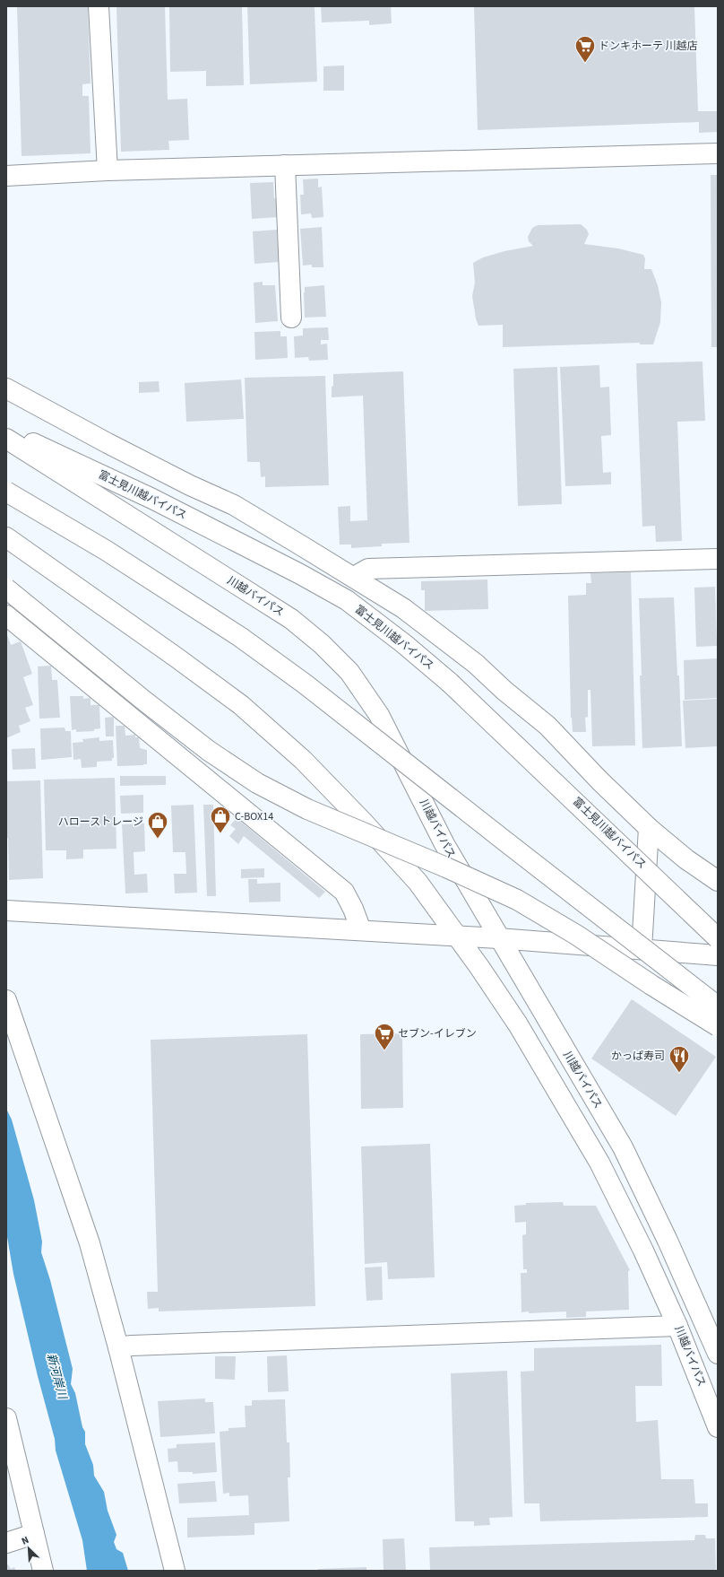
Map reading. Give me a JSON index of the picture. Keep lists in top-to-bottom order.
{
  "streets": {
    "main road": ["富士見川越バイパス", "川越バイパス"]
  },
  "water": ["新河岸川"],
  "places": {
    "supermarket": ["ドンキホーテ 川越店", "セブン-イレブン"],
    "shop": ["C-BOX14", "ハローストレージ"],
    "restaurant": ["かっぱ寿司"]
  },
  "north": "top left"
}
